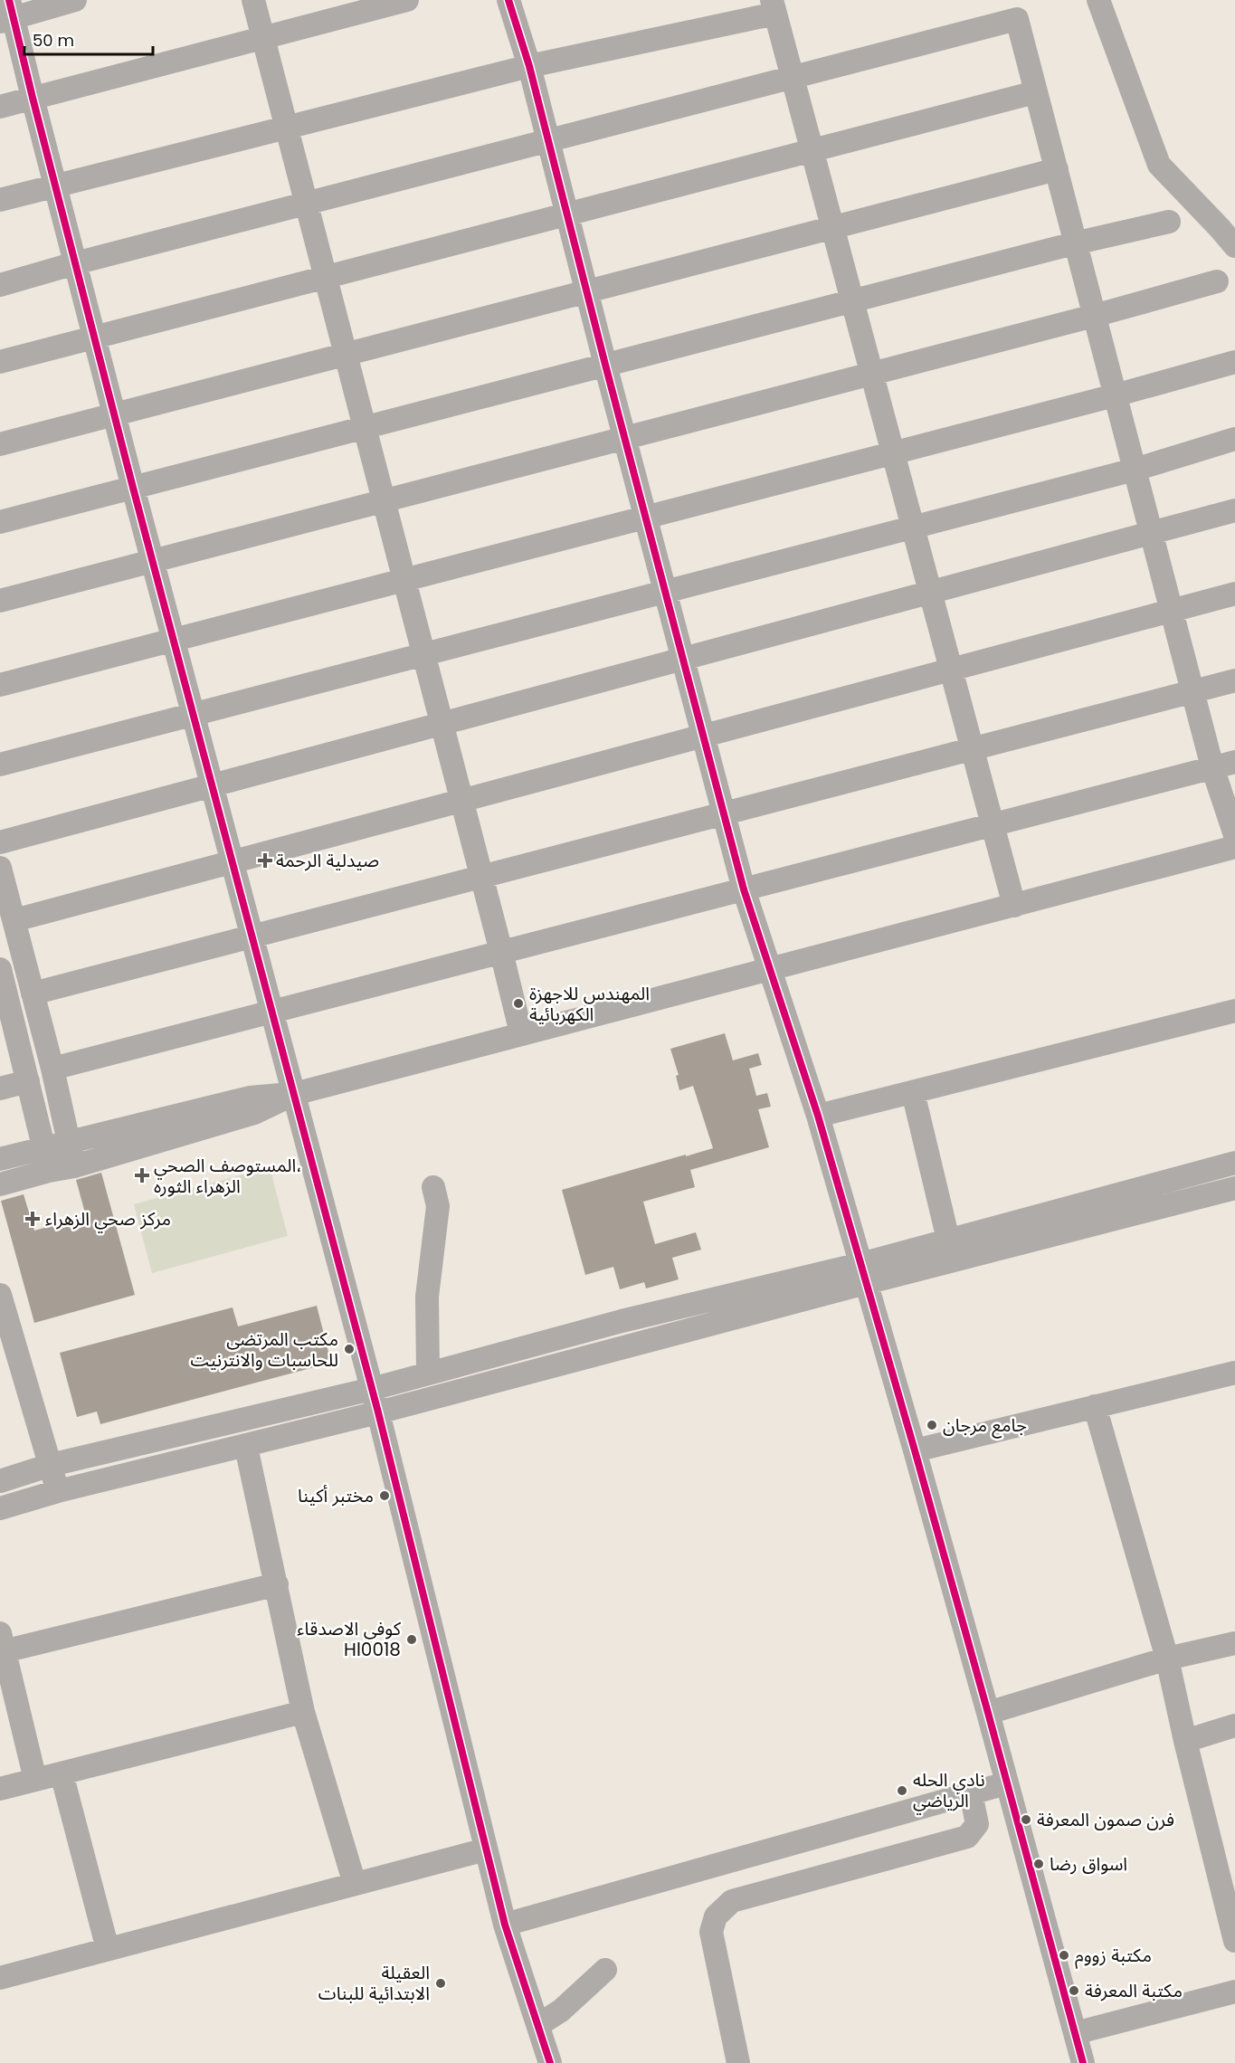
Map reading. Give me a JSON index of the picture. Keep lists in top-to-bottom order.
{
  "places": {
    "health": ["صيدلية الرحمة", "المستوصف الصحي، الزهراء الثوره", "مركز صحي الزهراء"],
    "other": [
      "المهندس للاجهزة الكهربائية",
      "مكتب المرتضى للحاسبات والانترنيت",
      "جامع مرجان",
      "مختبر أكينا",
      "كوفي الاصدقاء Hl0018",
      "نادي الحله الرياضي",
      "فرن صمون المعرفة",
      "اسواق رضا",
      "مكتبة زووم",
      "العقيلة الابتدائية للبنات",
      "مكتبة المعرفة"
    ]
  },
  "scale_bar": "50 m"
}
